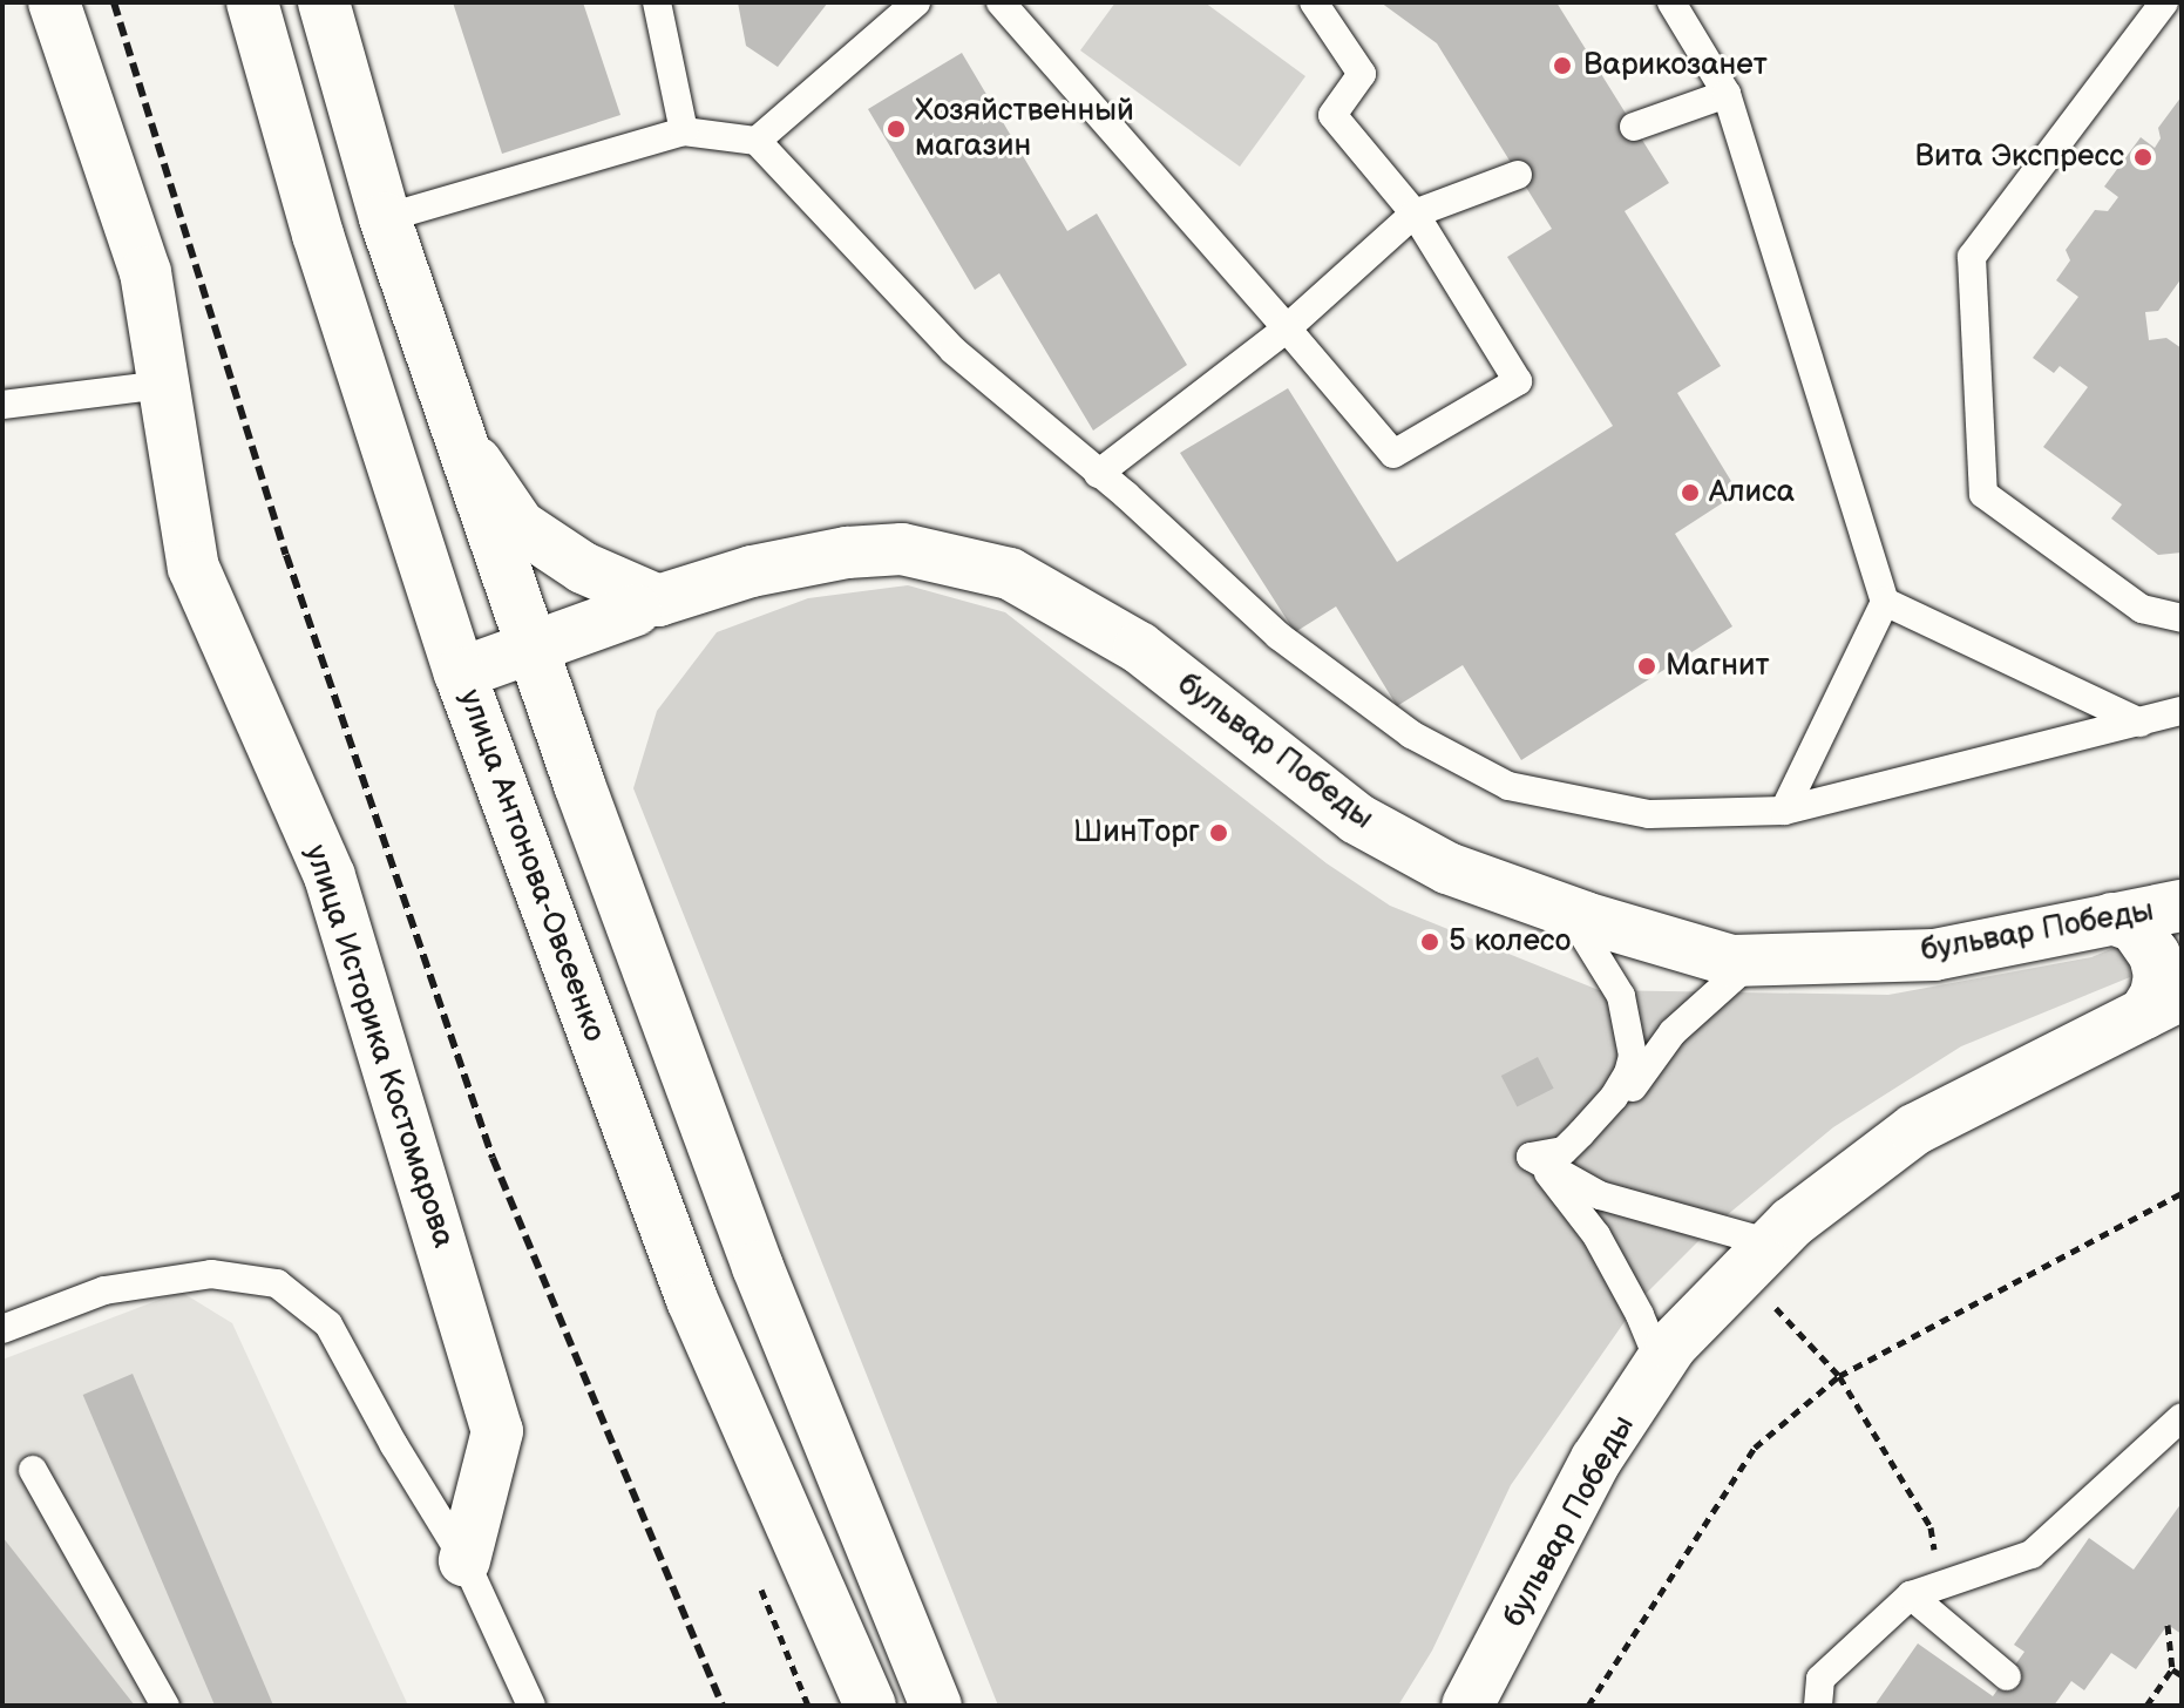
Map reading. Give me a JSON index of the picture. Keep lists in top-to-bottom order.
{
  "streets": {
    "main road": ["бульвар Победы", "улица Антонова-Овсеенко", "улица Историка Костомарова"]
  },
  "crossings": [
    ["бульвар Победы", "улица Антонова-Овсеенко"]
  ],
  "places": [
    "Варикозанет",
    "Хозяйственный магазин",
    "Вита Экспресс",
    "Алиса",
    "Магнит",
    "ШинТорг",
    "5 колесо"
  ]
}
